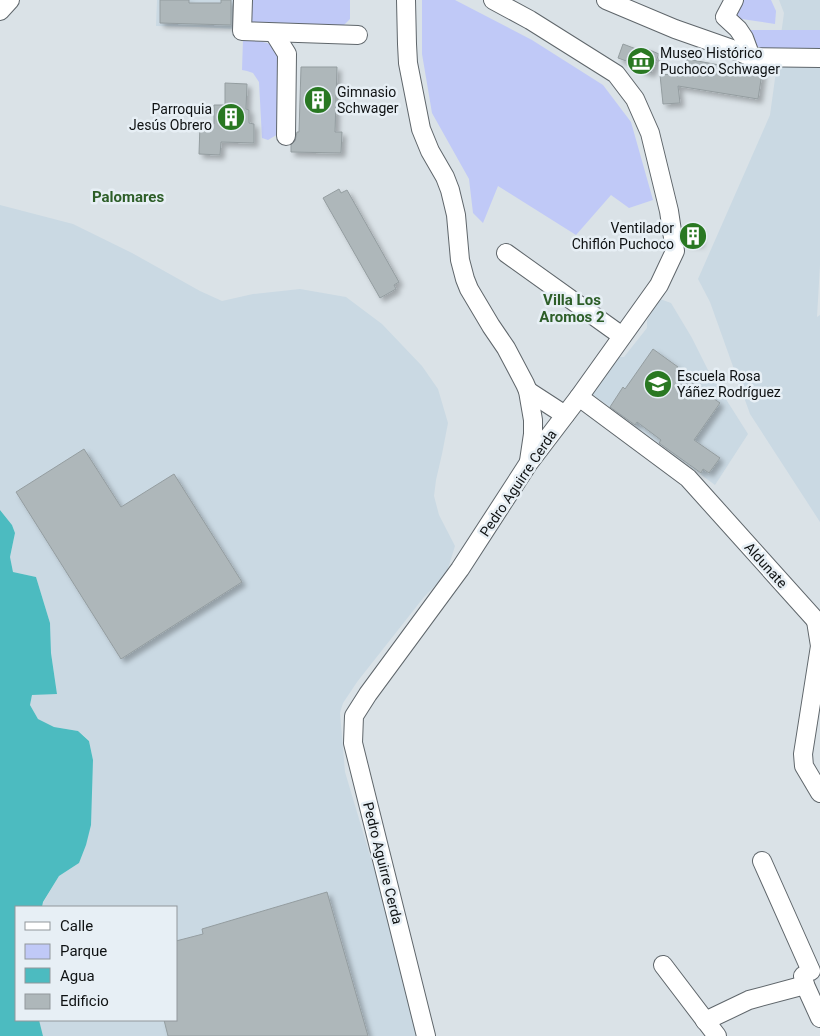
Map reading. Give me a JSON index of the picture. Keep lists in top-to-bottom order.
{
  "streets": {
    "street": ["Pedro Aguirre Cerda", "Aldunate"]
  },
  "crossings": [
    ["Pedro Aguirre Cerda", "Aldunate"]
  ],
  "districts": ["Palomares", "Villa Los Aromos 2"],
  "places": {
    "museum": ["Museo Histórico Puchoco Schwager"],
    "building": ["Gimnasio Schwager", "Parroquia Jesús Obrero", "Ventilador Chiflón Puchoco"],
    "school or university": ["Escuela Rosa Yáñez Rodríguez"]
  },
  "legend": [
    "Calle",
    "Parque",
    "Agua",
    "Edificio"
  ]
}
